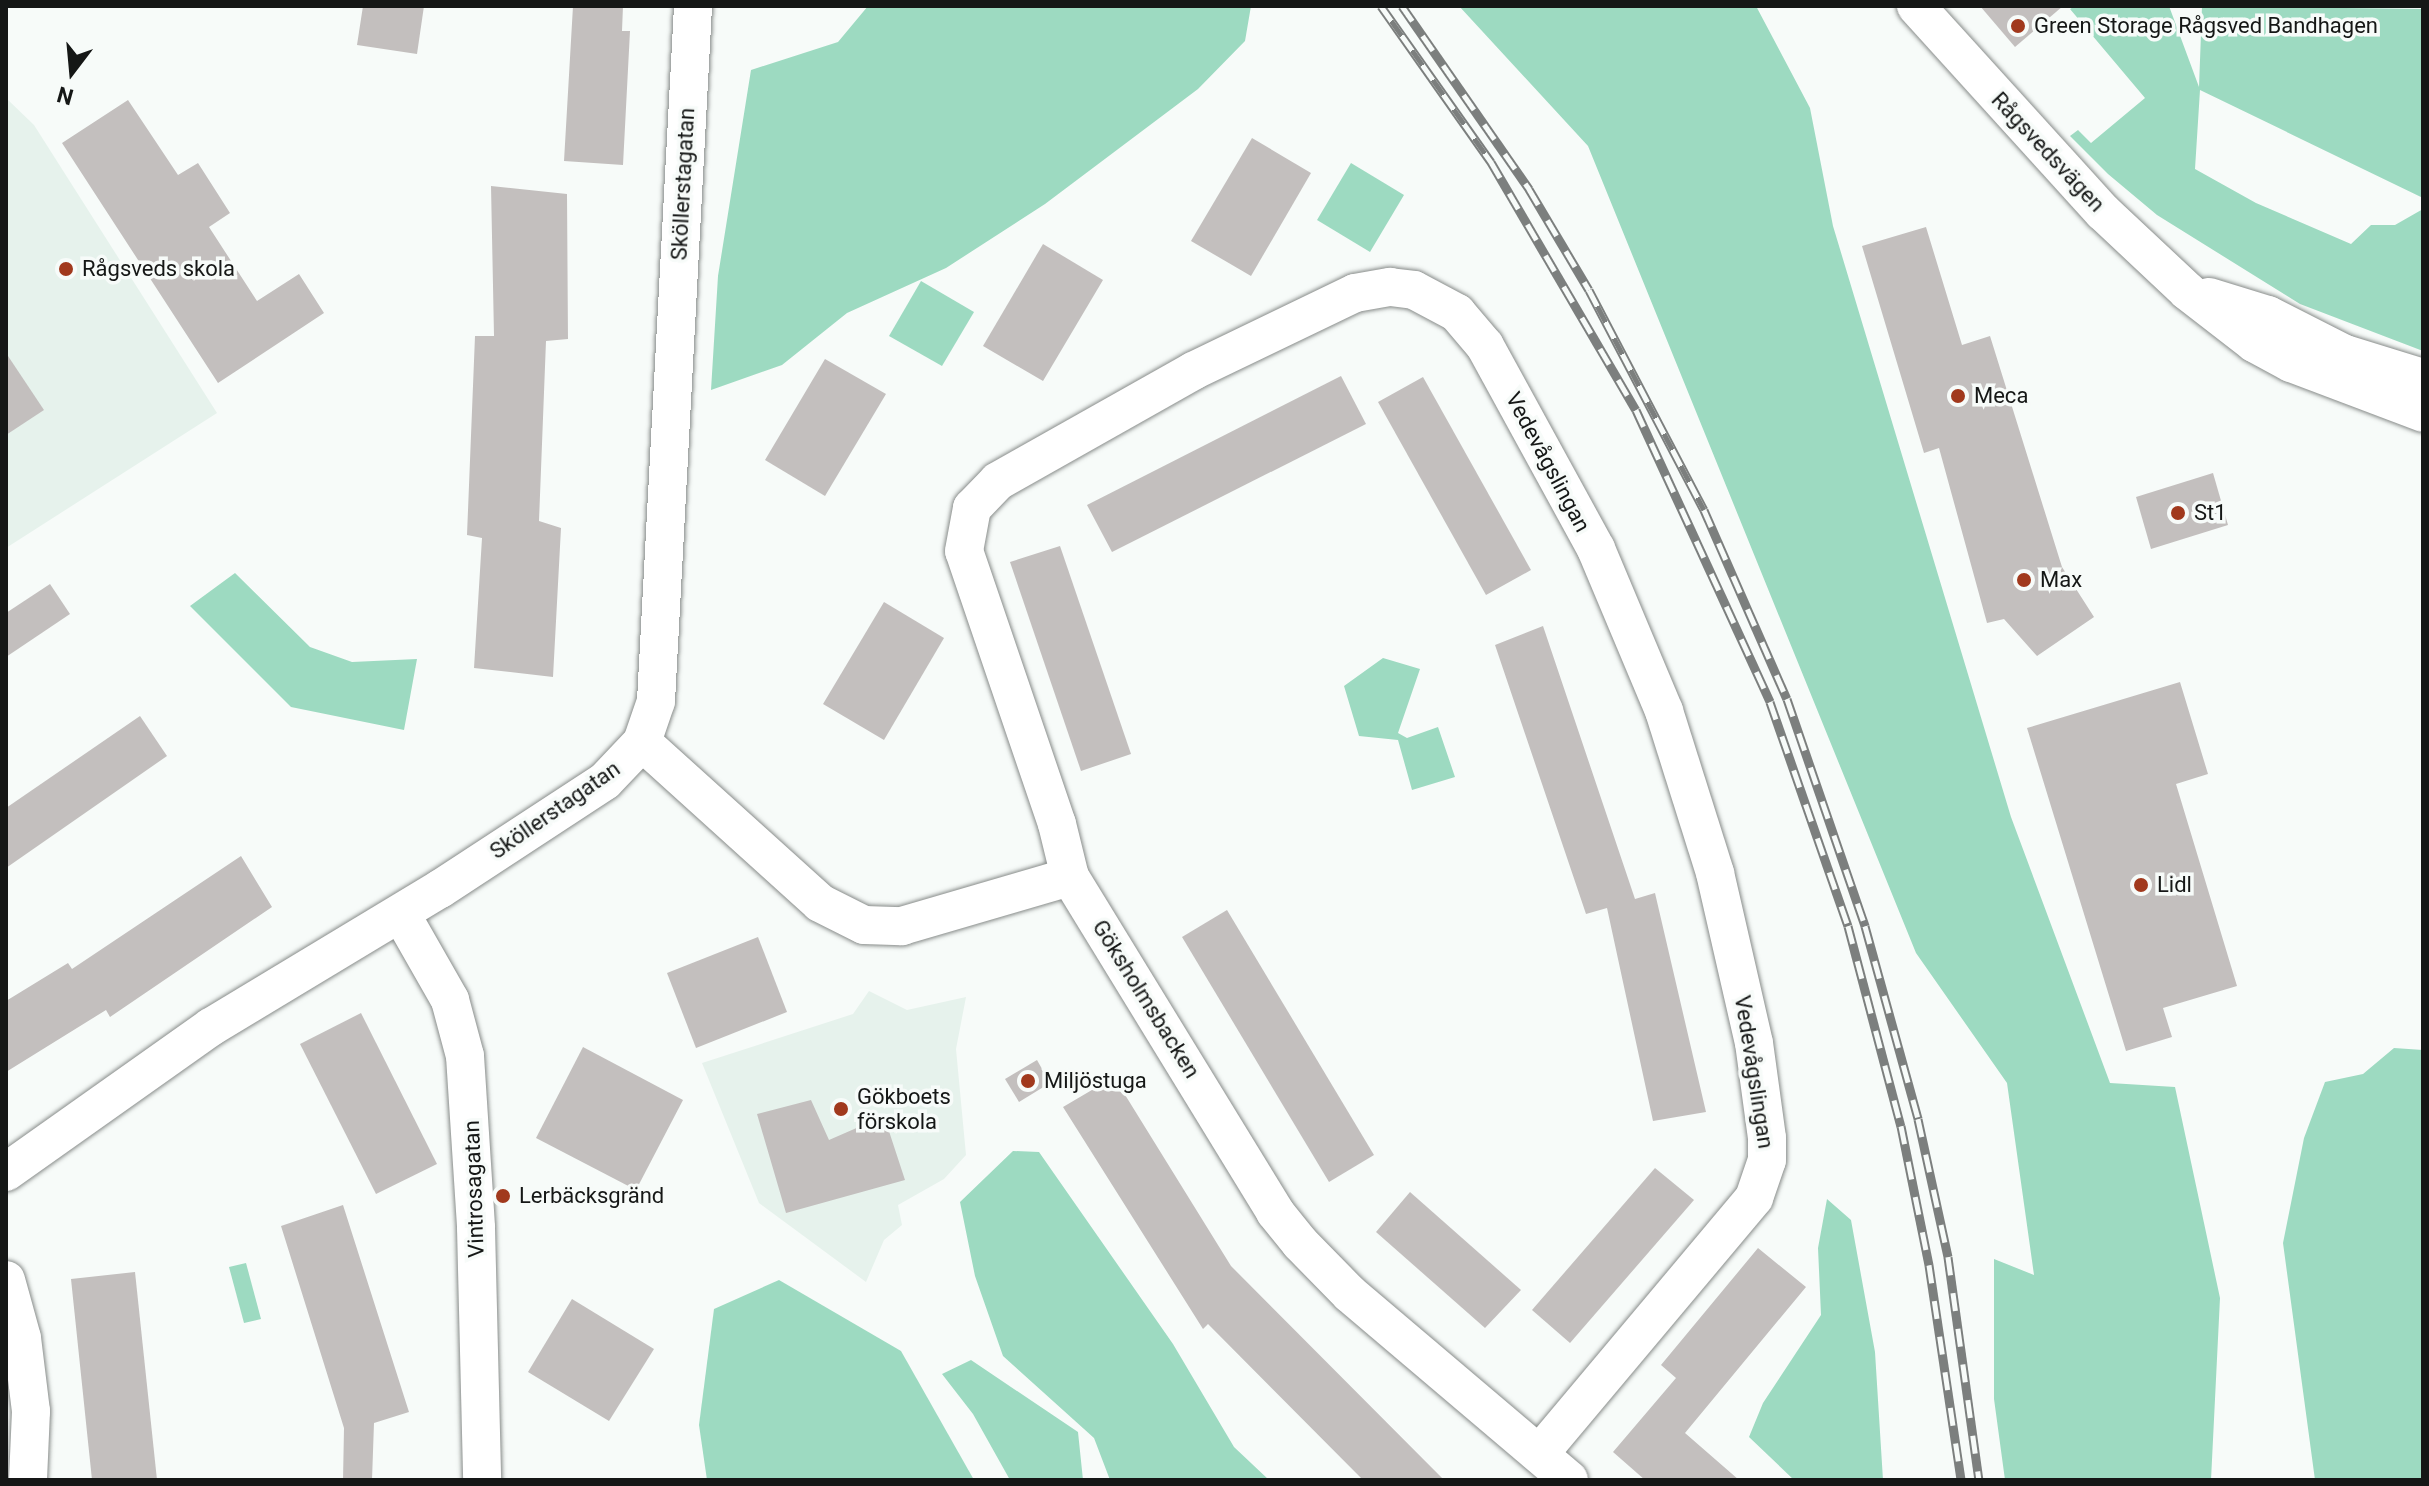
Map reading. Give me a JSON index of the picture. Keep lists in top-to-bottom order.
{
  "streets": {
    "street": [
      "Rågsvedsvägen",
      "Sköllerstagatan",
      "Vedevågslingan",
      "Göksholmsbacken",
      "Vintrosagatan"
    ]
  },
  "crossings": [
    ["Sköllerstagatan", "Vintrosagatan"],
    ["Vedevågslingan", "Göksholmsbacken"]
  ],
  "places": [
    "Green Storage Rågsved Bandhagen",
    "Rågsveds skola",
    "Meca",
    "St1",
    "Max",
    "Lidl",
    "Miljöstuga",
    "Gökboets förskola",
    "Lerbäcksgränd"
  ],
  "north": "bottom"
}
